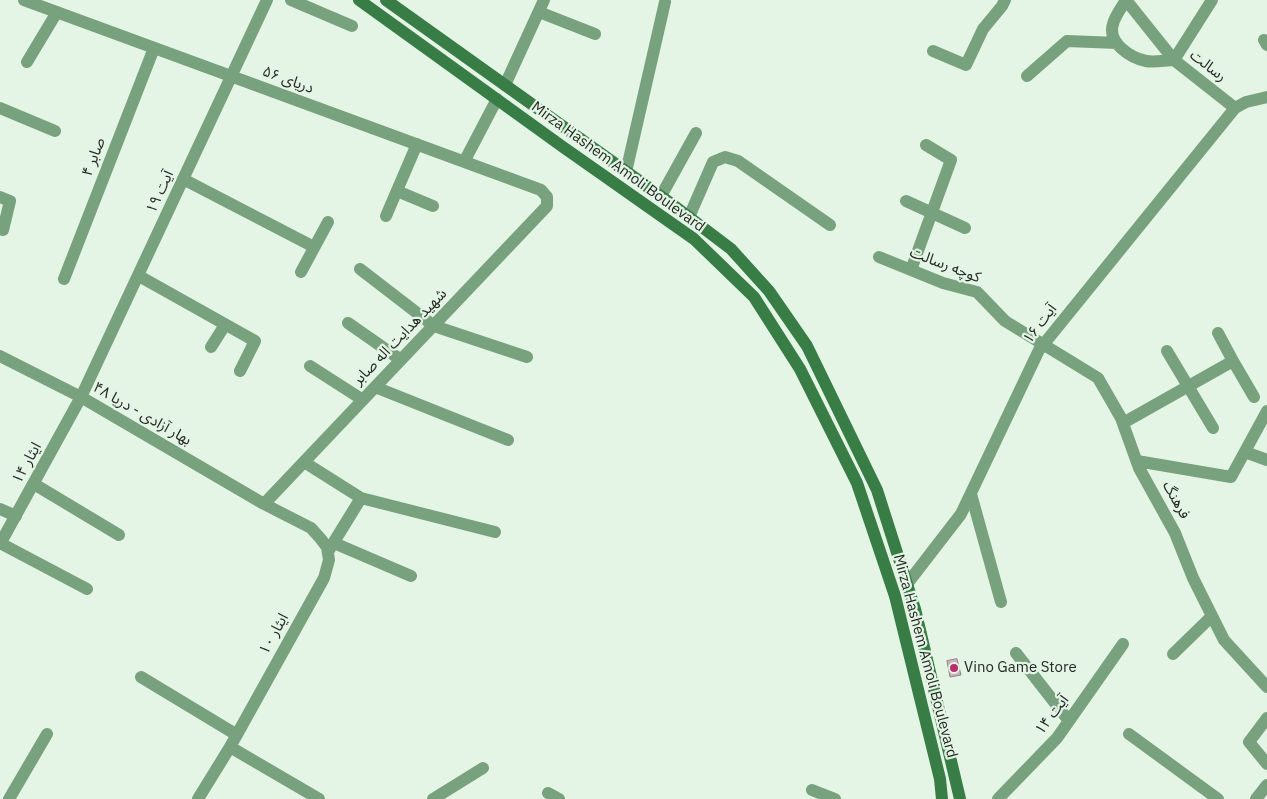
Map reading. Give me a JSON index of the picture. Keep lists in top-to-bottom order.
{
  "streets": {
    "main road": ["Mirza Hashem Amoli Boulevard"],
    "street": [
      "رسالت",
      "دریای ۵۶",
      "صابر ۴",
      "آیت ۱۹",
      "کوچه رسالت",
      "آیت ۱۶",
      "شهید هدایت اله صابر",
      "بهار آزادی - دریا ۴۸",
      "ایثار ۱۴",
      "فرهنگ",
      "ایثار ۱۰",
      "آيت ۱۴"
    ]
  },
  "crossings": [
    ["رسالت", "آیت ۱۶"],
    ["دریای ۵۶", "صابر ۴"],
    ["دریای ۵۶", "آیت ۱۹"],
    ["دریای ۵۶", "شهید هدایت اله صابر"],
    ["Mirza Hashem Amoli Boulevard", "آیت ۱۶"],
    ["آیت ۱۹", "بهار آزادی - دریا ۴۸"],
    ["آیت ۱۹", "ایثار ۱۴"],
    ["کوچه رسالت", "آیت ۱۶"],
    ["کوچه رسالت", "فرهنگ"],
    ["آیت ۱۶", "فرهنگ"],
    ["شهید هدایت اله صابر", "بهار آزادی - دریا ۴۸"],
    ["بهار آزادی - دریا ۴۸", "ایثار ۱۴"]
  ],
  "places": ["Vino Game Store"]
}
